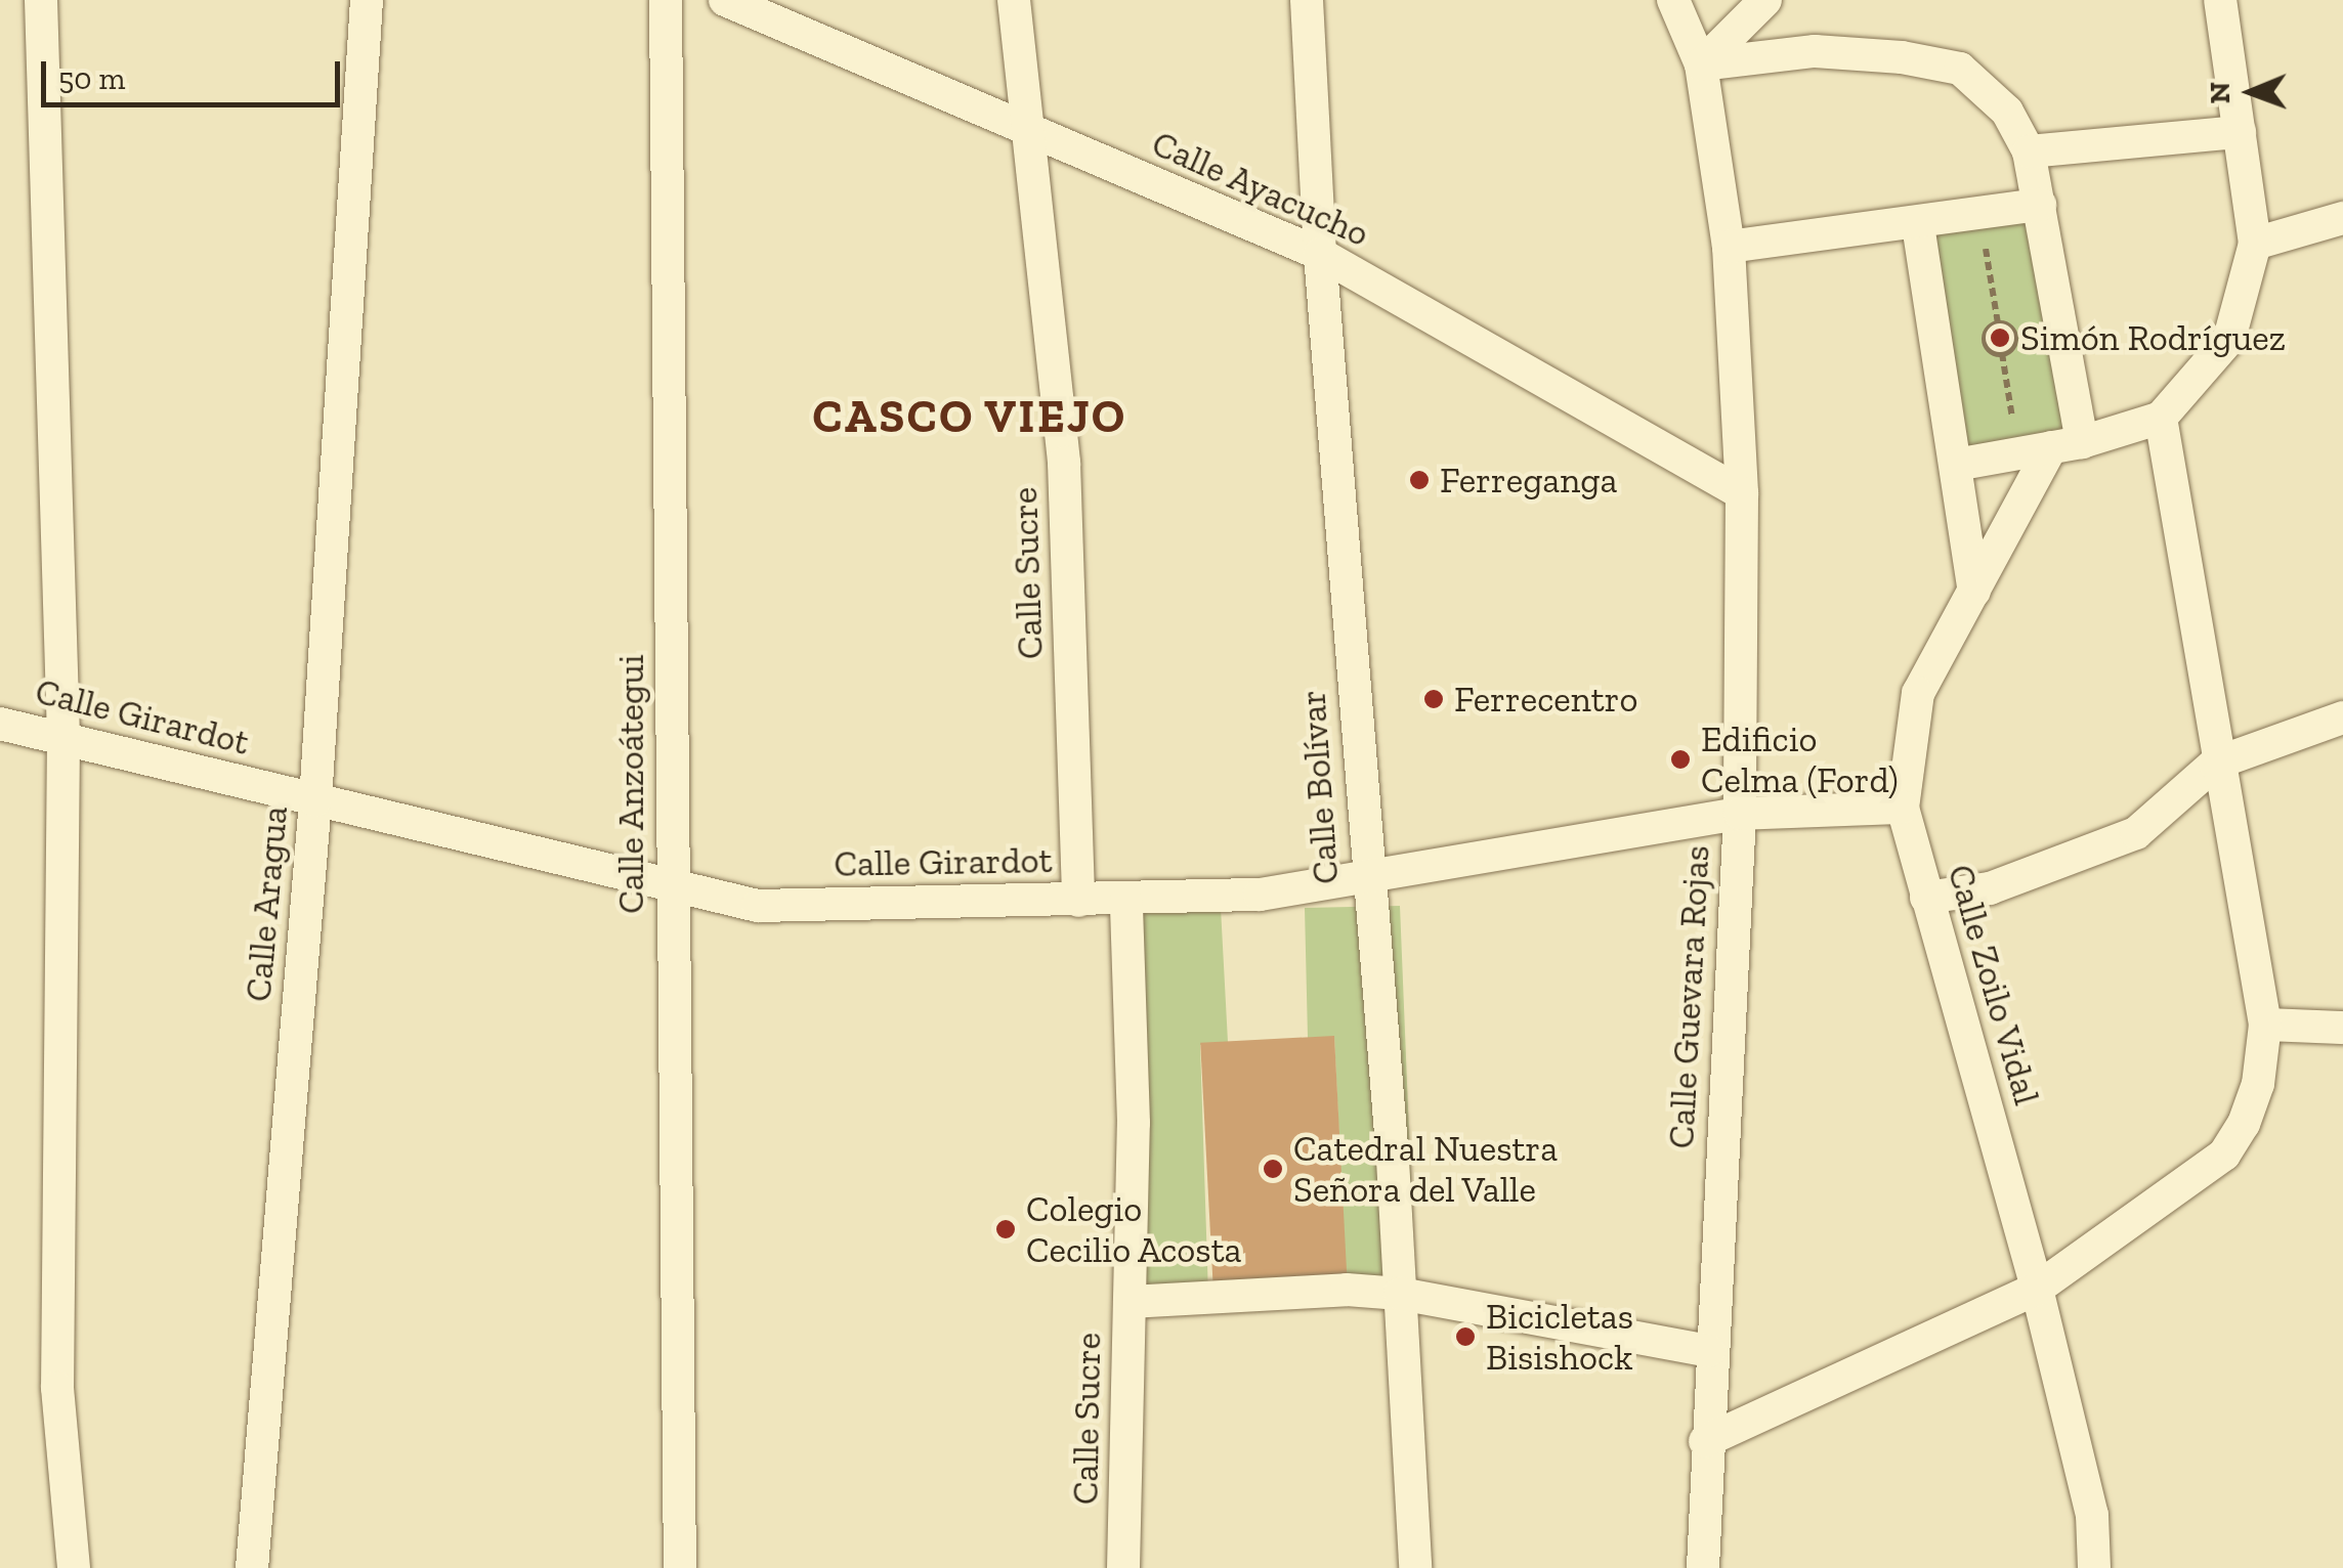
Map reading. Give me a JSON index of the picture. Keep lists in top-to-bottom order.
{
  "streets": {
    "street": [
      "Calle Ayacucho",
      "Calle Sucre",
      "Calle Girardot",
      "Calle Anzoátegui",
      "Calle Bolívar",
      "Calle Aragua",
      "Calle Zoilo Vidal",
      "Calle Guevara Rojas"
    ]
  },
  "crossings": [
    ["Calle Ayacucho", "Calle Sucre"],
    ["Calle Ayacucho", "Calle Bolívar"],
    ["Calle Ayacucho", "Calle Guevara Rojas"],
    ["Calle Sucre", "Calle Girardot"],
    ["Calle Girardot", "Calle Anzoátegui"],
    ["Calle Girardot", "Calle Bolívar"],
    ["Calle Girardot", "Calle Aragua"],
    ["Calle Girardot", "Calle Zoilo Vidal"],
    ["Calle Girardot", "Calle Guevara Rojas"]
  ],
  "districts": ["CASCO VIEJO"],
  "places": [
    "Simón Rodríguez",
    "Ferreganga",
    "Ferrecentro",
    "Edificio Celma (Ford)",
    "Catedral Nuestra Señora del Valle",
    "Colegio Cecilio Acosta",
    "Bicicletas Bisishock"
  ],
  "scale_bar": "50 m",
  "north": "left"
}
